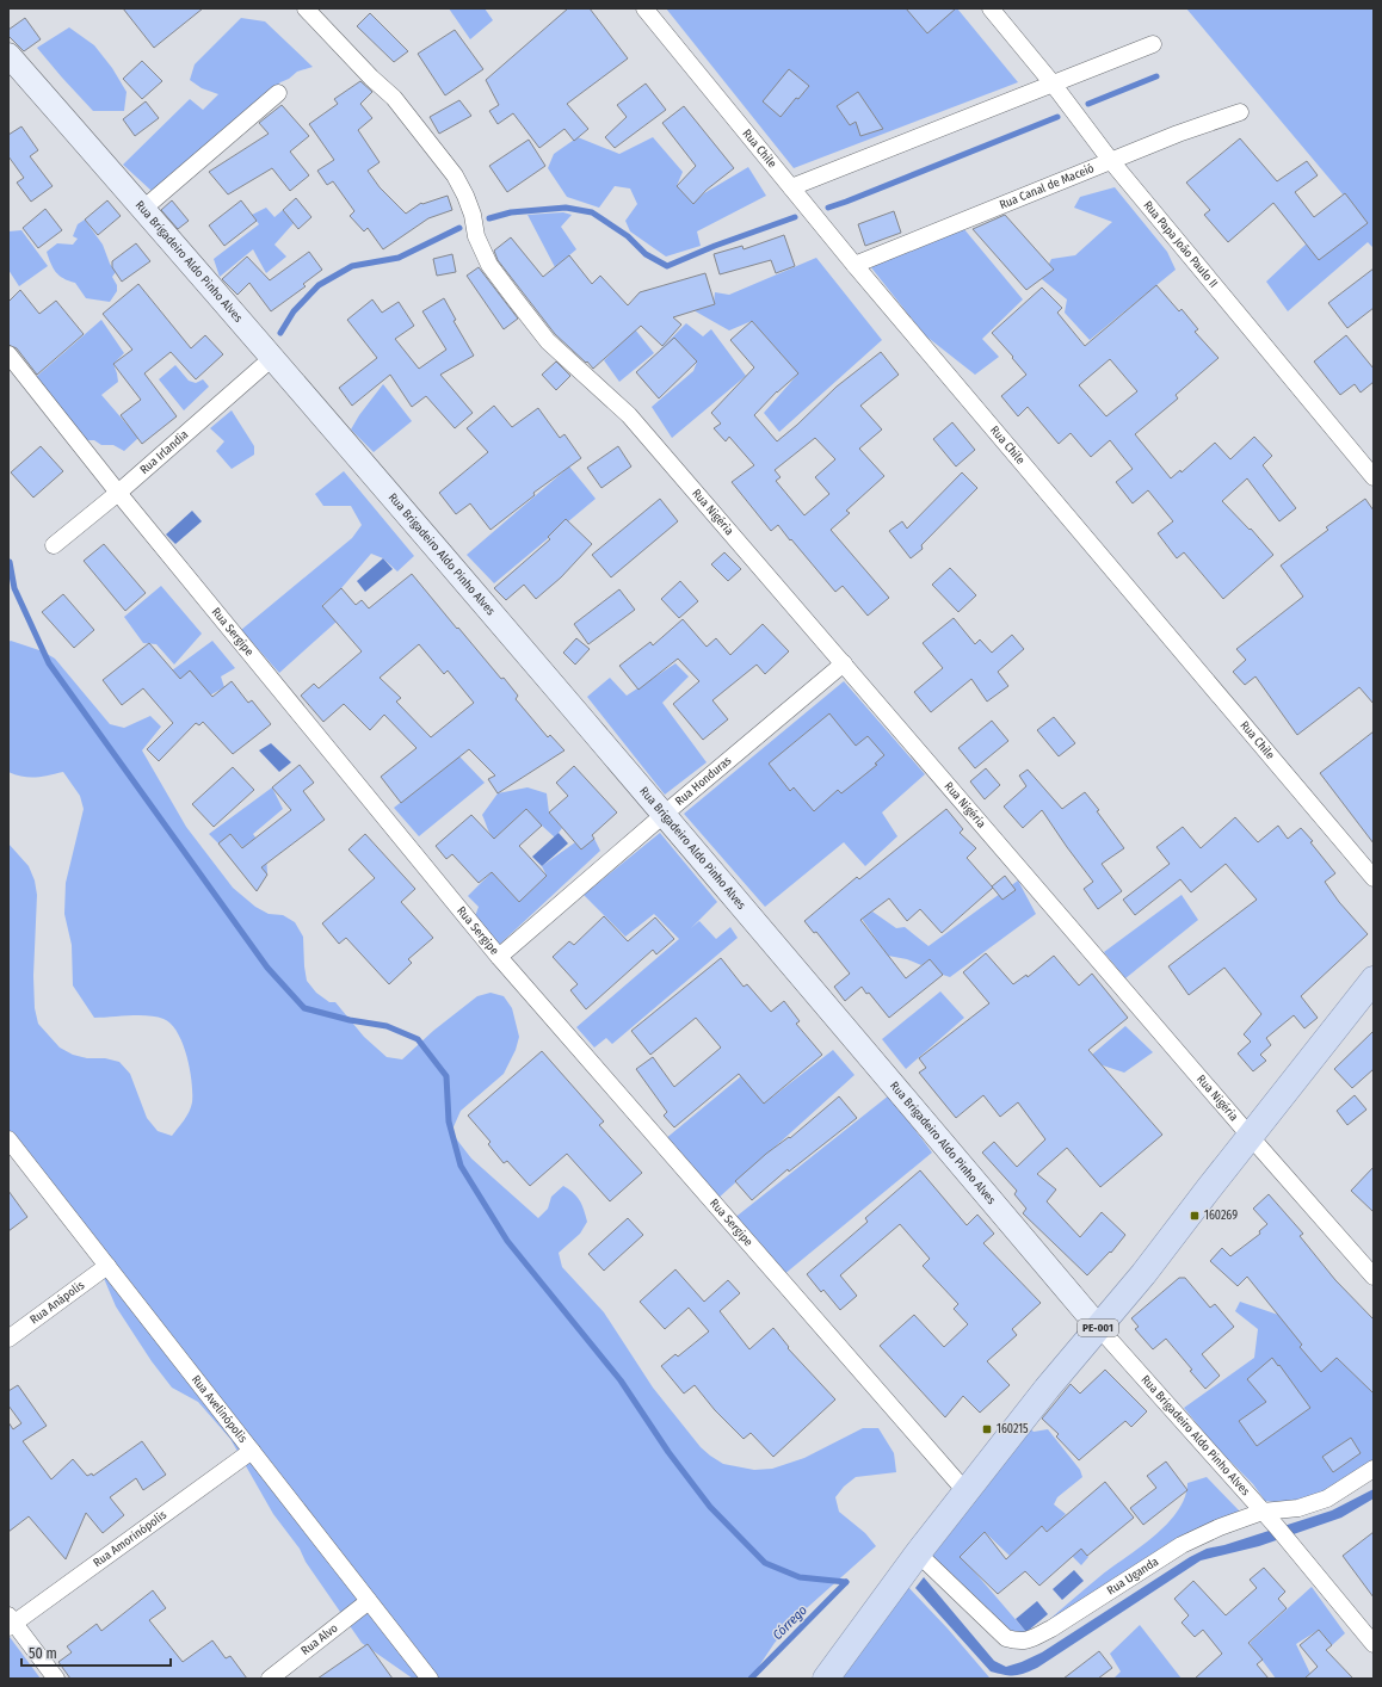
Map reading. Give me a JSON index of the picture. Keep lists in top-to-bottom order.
{
  "streets": {
    "main road": ["PE-001"],
    "street": [
      "Rua Chile",
      "Rua Canal de Maceió",
      "Rua Papa João Paulo II",
      "Rua Brigadeiro Aldo Pinho Alves",
      "Rua Irlandia",
      "Rua Nigéria",
      "Rua Sergipe",
      "Rua Honduras",
      "Rua Anápolis",
      "Rua Avelinópolis",
      "Rua Amorinópolis",
      "Rua Uganda",
      "Rua Alvo"
    ]
  },
  "crossings": [
    ["Rua Chile", "Rua Canal de Maceió"],
    ["Rua Canal de Maceió", "Rua Papa João Paulo II"],
    ["Rua Brigadeiro Aldo Pinho Alves", "Rua Irlandia"],
    ["Rua Brigadeiro Aldo Pinho Alves", "Rua Honduras"],
    ["Rua Brigadeiro Aldo Pinho Alves", "PE-001"],
    ["Rua Brigadeiro Aldo Pinho Alves", "Rua Uganda"],
    ["Rua Irlandia", "Rua Sergipe"],
    ["Rua Nigéria", "Rua Honduras"],
    ["Rua Nigéria", "PE-001"],
    ["Rua Sergipe", "Rua Honduras"],
    ["Rua Sergipe", "PE-001"],
    ["Rua Anápolis", "Rua Avelinópolis"],
    ["PE-001", "Rua Uganda"],
    ["Rua Avelinópolis", "Rua Amorinópolis"],
    ["Rua Avelinópolis", "Rua Alvo"]
  ],
  "water": ["Córrego"],
  "places": {
    "transit": ["160269", "160215"]
  },
  "scale_bar": "50 m"
}
